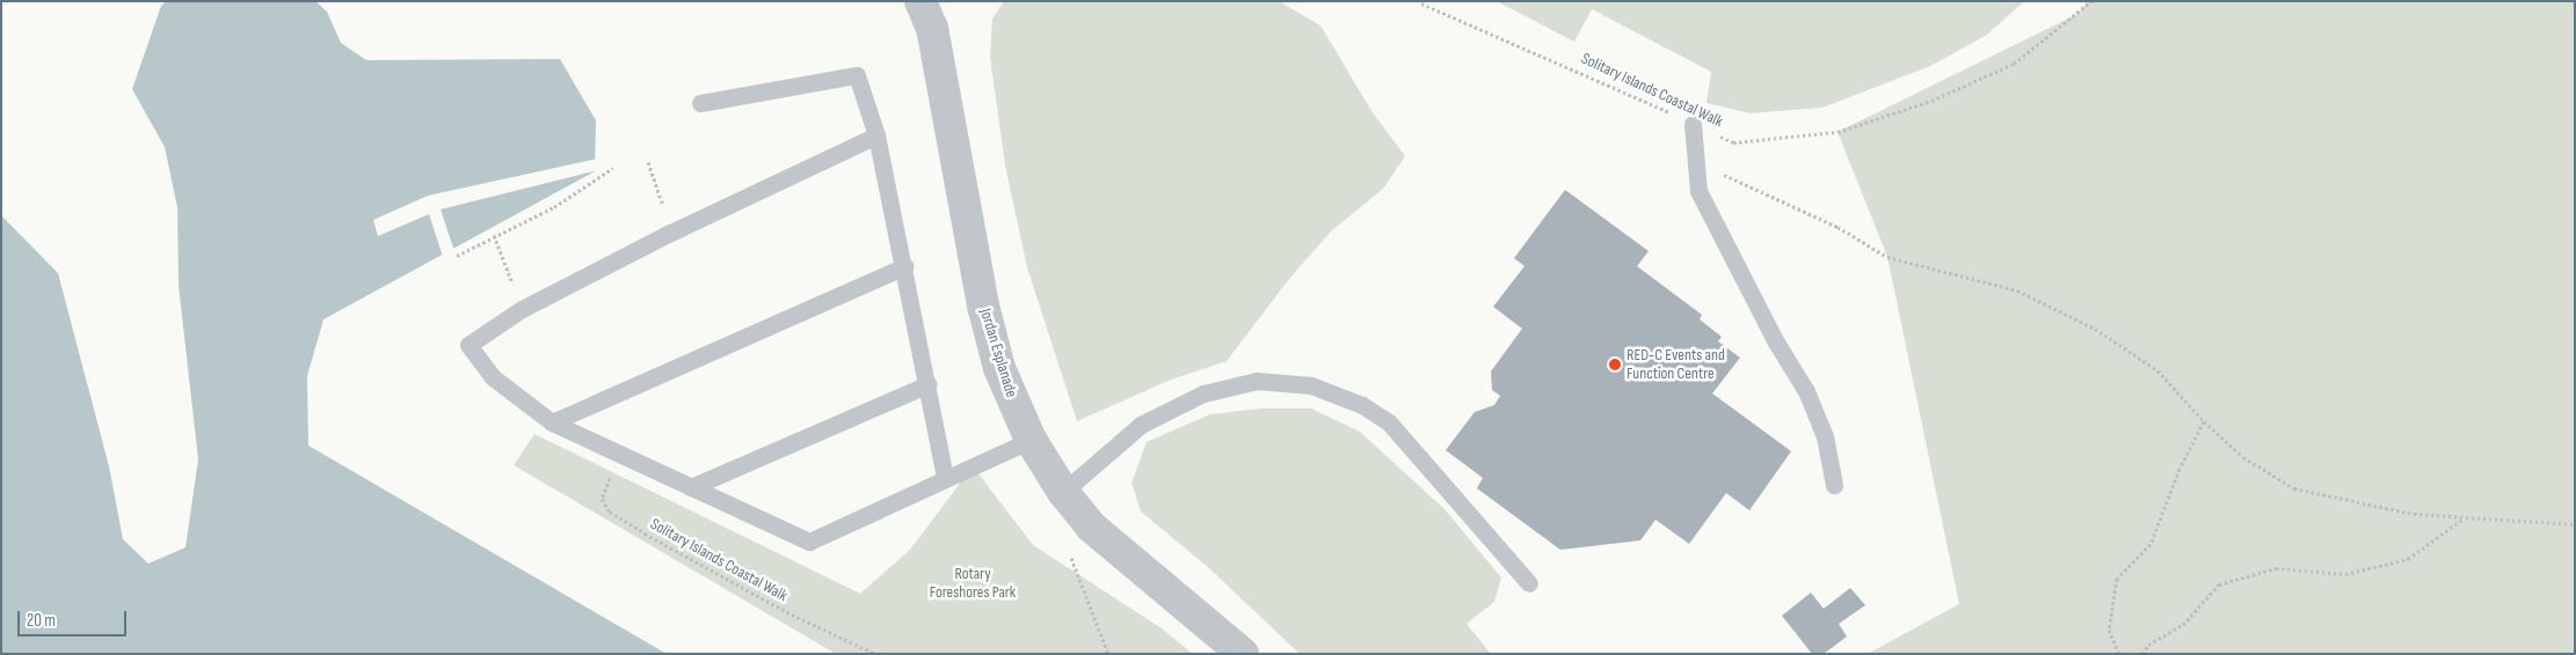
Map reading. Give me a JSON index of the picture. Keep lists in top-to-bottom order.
{
  "streets": {
    "street": ["Jordan Esplanade"],
    "path": ["Solitary Islands Coastal Walk"]
  },
  "parks": ["Rotary Foreshores Park"],
  "places": ["RED-C Events and Function Centre"],
  "scale_bar": "20 m"
}
